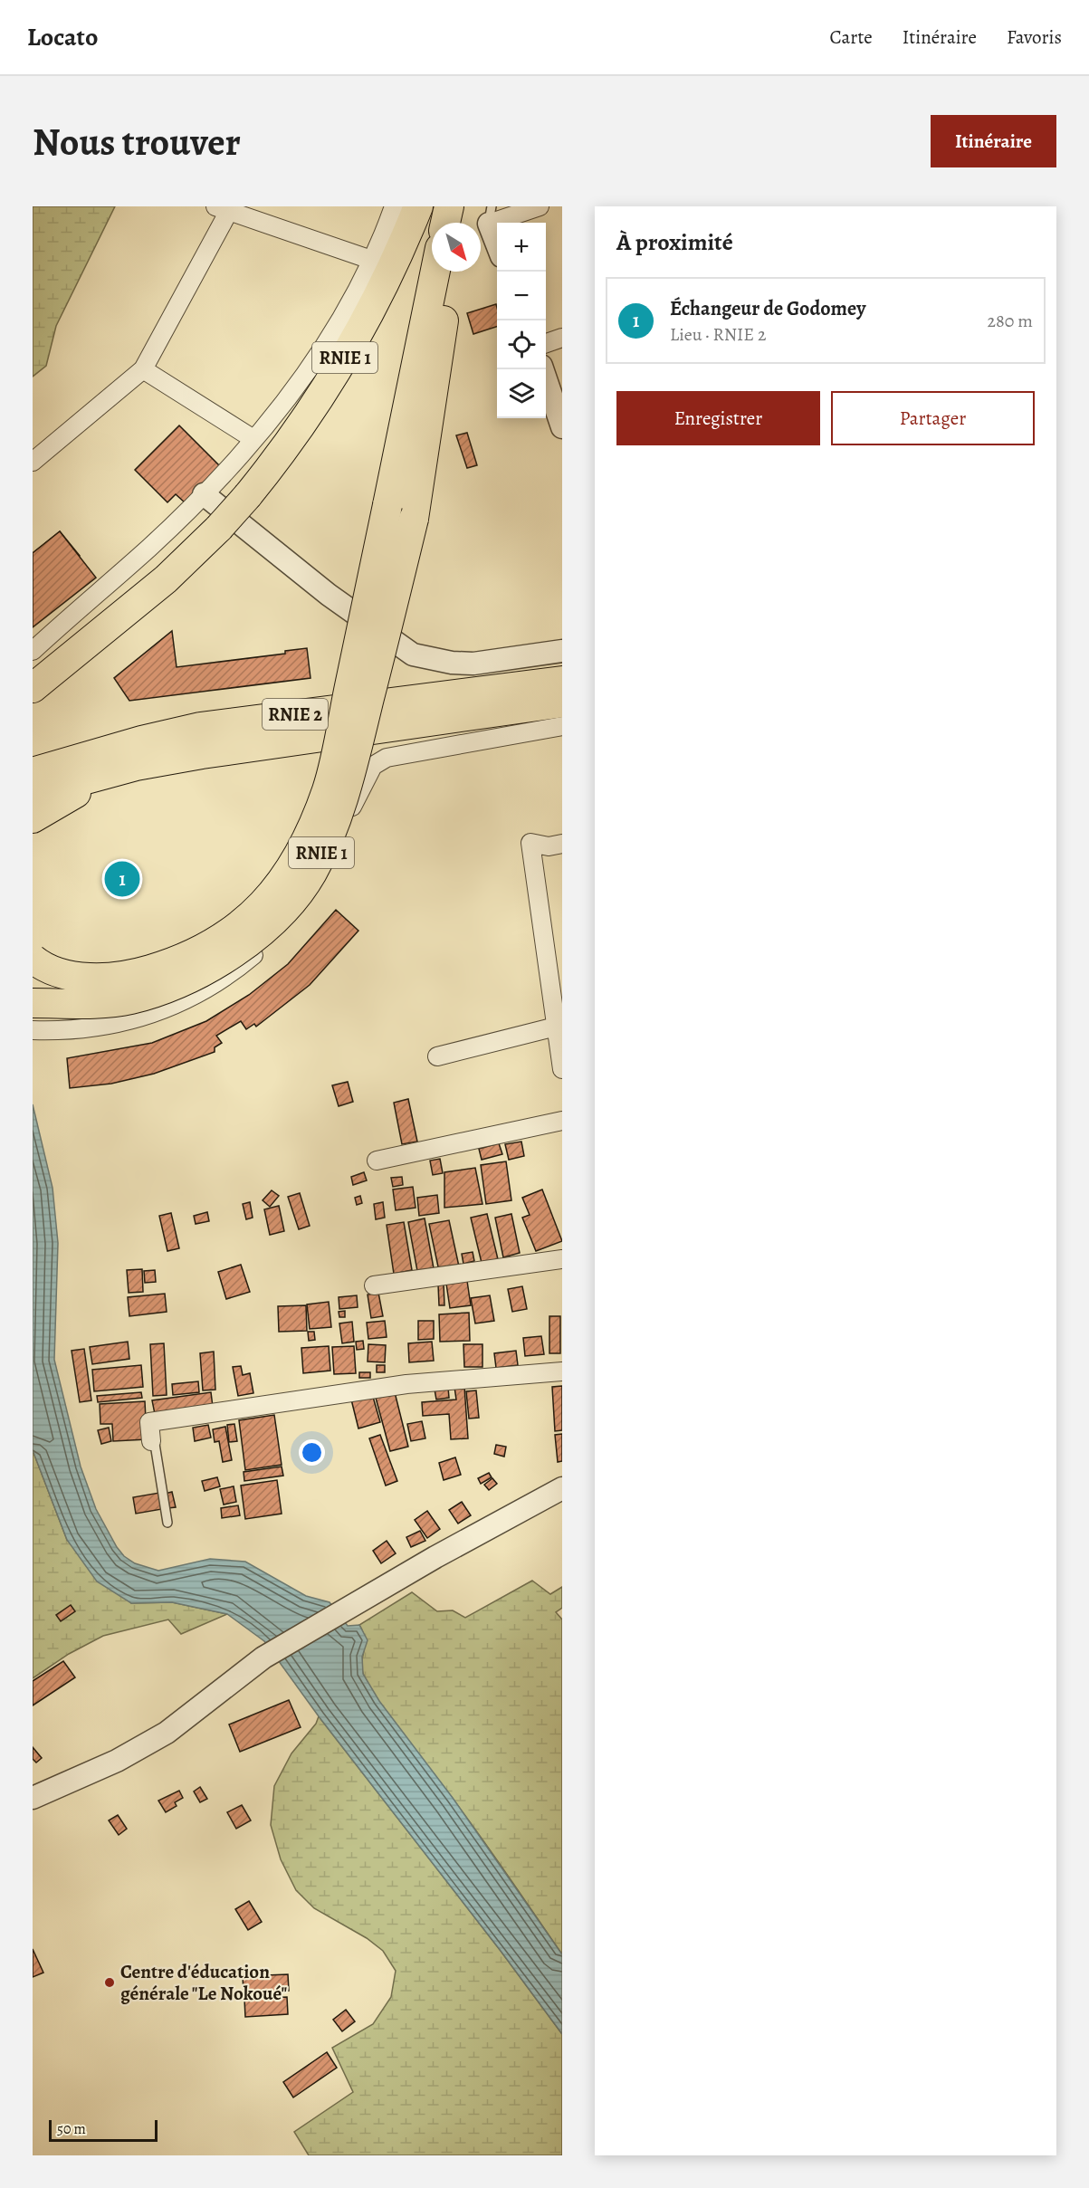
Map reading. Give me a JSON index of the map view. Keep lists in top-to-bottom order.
{
  "streets": {
    "highway": ["RNIE 1", "RNIE 2"]
  },
  "places": ["Centre d'éducation générale \"Le Nokoué\""],
  "scale_bar": "50 m",
  "north": "bottom right",
  "page": {
    "header": "Locato",
    "nav": ["Carte", "Itinéraire", "Favoris"],
    "buttons": [
      "Itinéraire",
      ["Enregistrer", "Partager"]
    ],
    "title": "Nous trouver",
    "heading": "À proximité",
    "map_buttons": ["+", "−"],
    "list": [
      {
        "mark": "1",
        "name": "Échangeur de Godomey",
        "note": "Lieu · RNIE 2",
        "value": "280 m"
      }
    ],
    "pins": "1",
    "scale": "50 m"
  }
}
